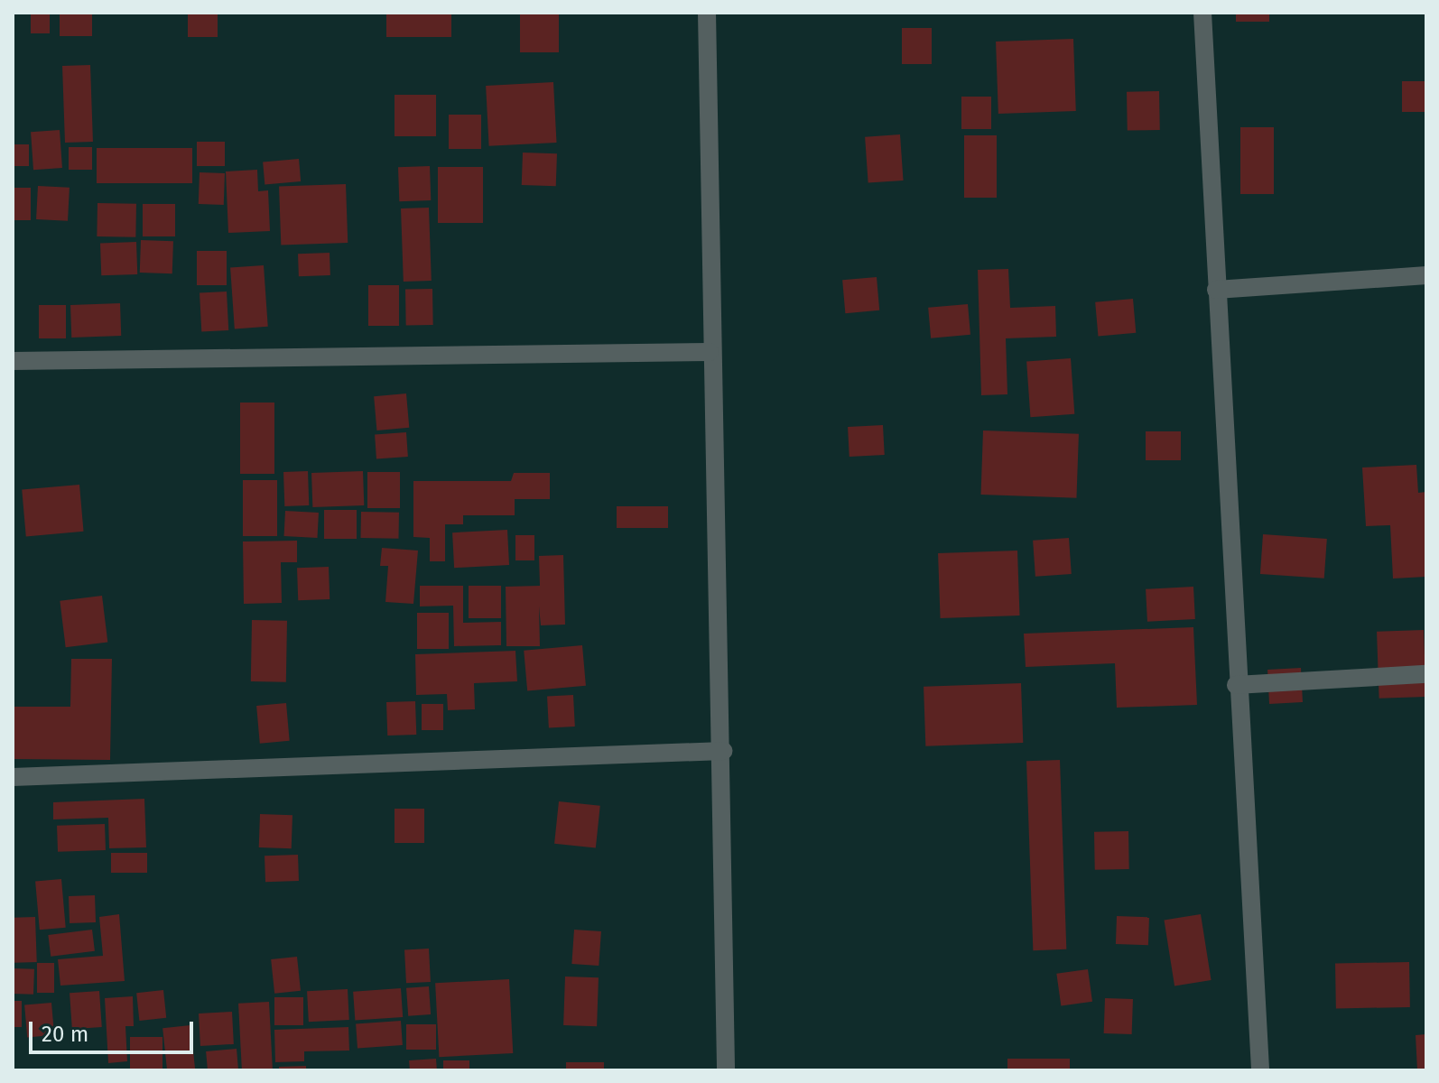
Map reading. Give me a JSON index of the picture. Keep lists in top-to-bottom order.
{
  "scale_bar": "20 m"
}
